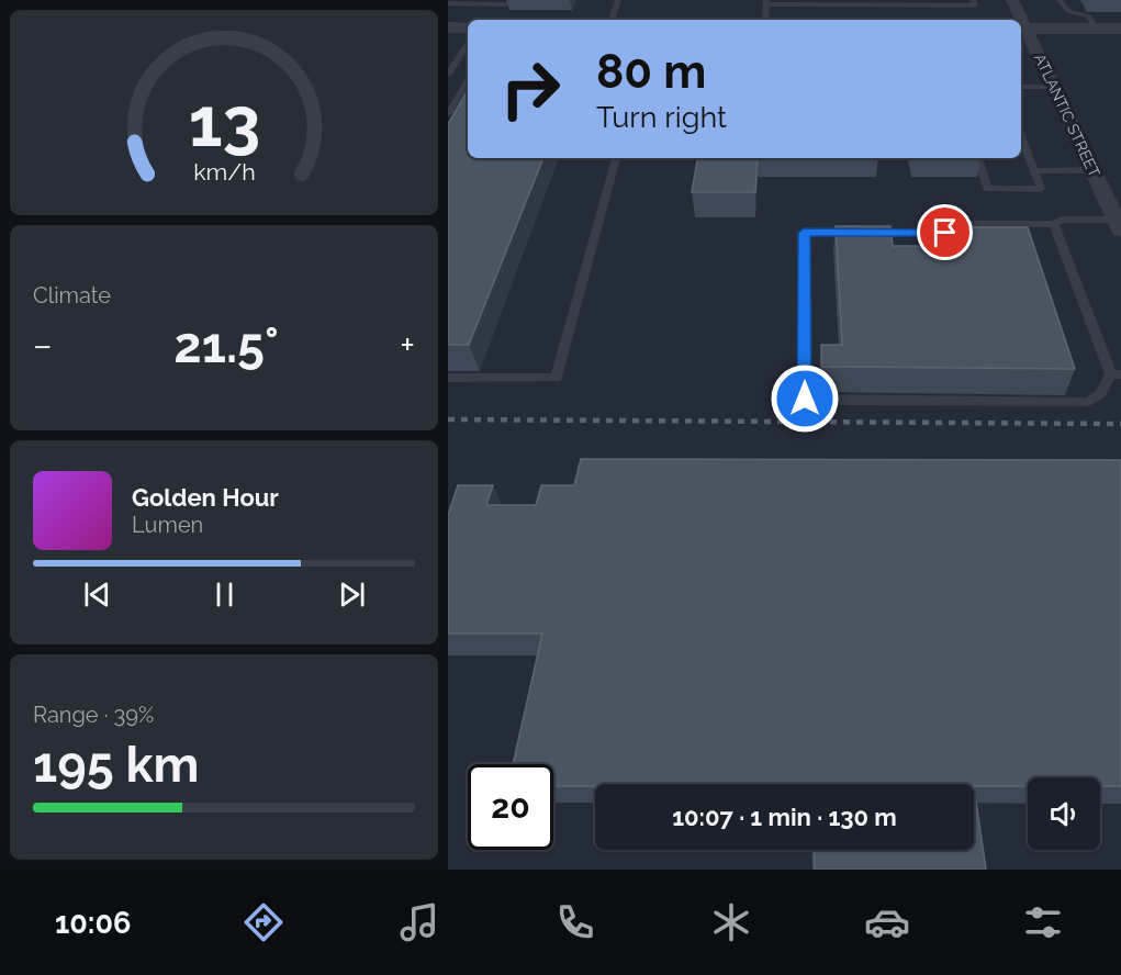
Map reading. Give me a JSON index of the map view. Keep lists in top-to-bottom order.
{
  "streets": {
    "street": ["ATLANTIC STREET"]
  },
  "page": {
    "turn": ["80 m", "Turn right"],
    "tile": [
      "Climate",
      ["Range · 39%", "195 km"]
    ],
    "heat": ["−", "21.5°", "+"],
    "song": ["Golden Hour", "Lumen"],
    "limit": "20",
    "trip": "10:07 · 1 min · 130 m",
    "tabs": "10:06",
    "gauge": ["13", "km/h"]
  }
}
